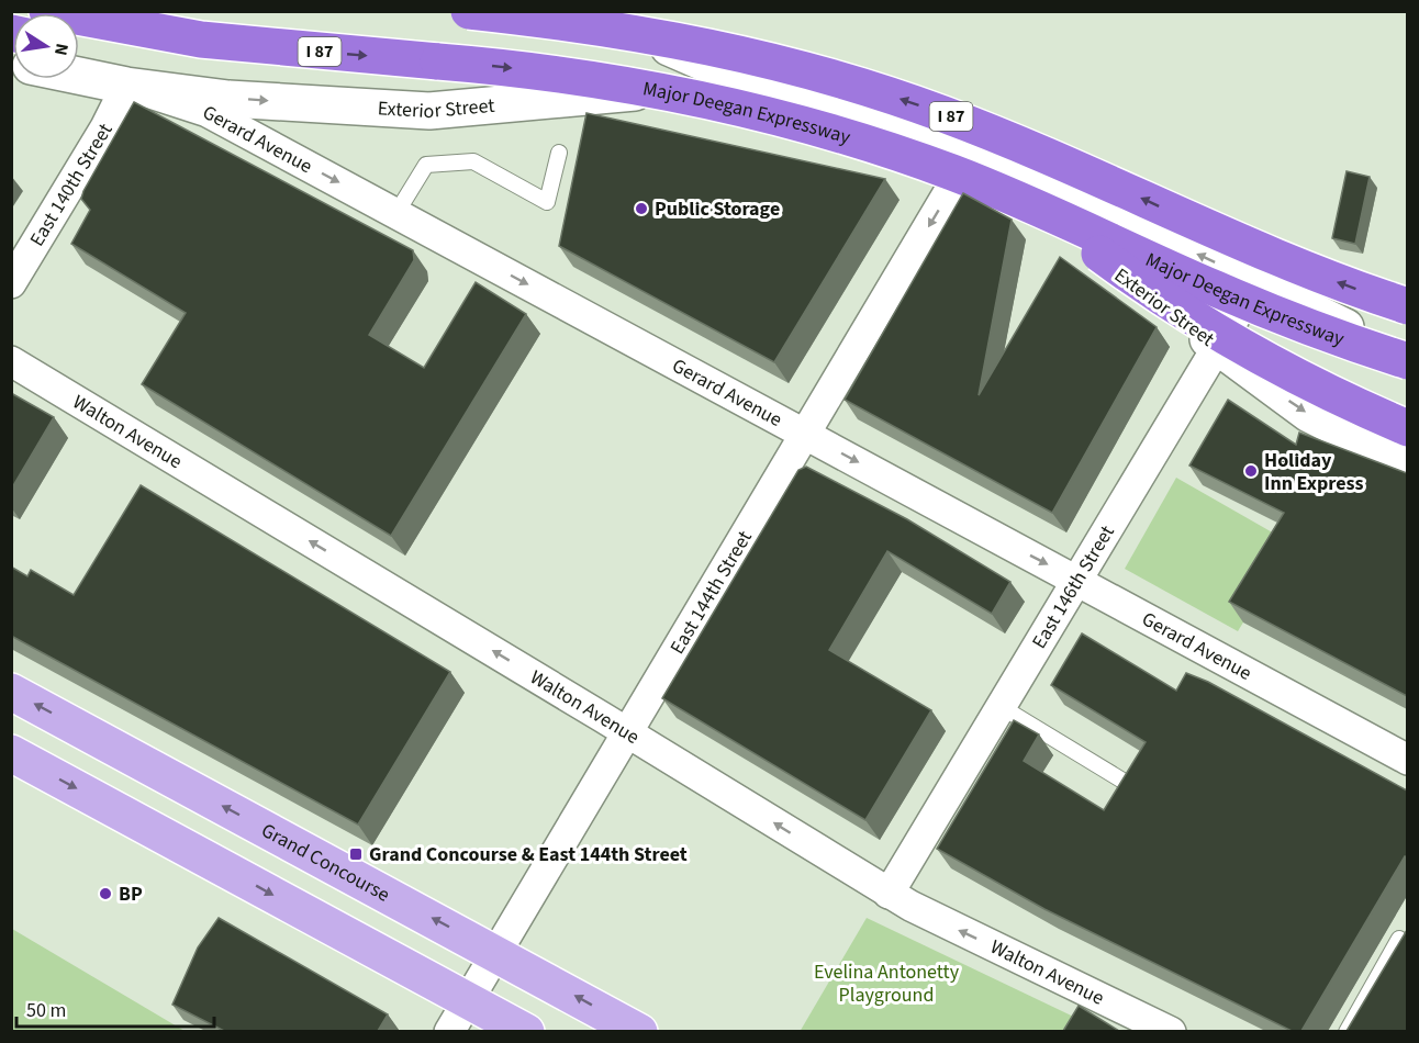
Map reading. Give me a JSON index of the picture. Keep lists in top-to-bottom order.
{
  "streets": {
    "highway": ["I 87", "Major Deegan Expressway"],
    "main road": ["Exterior Street", "Gerard Avenue", "Grand Concourse"],
    "street": [
      "East 140th Street",
      "Walton Avenue",
      "East 146th Street",
      "East 144th Street"
    ]
  },
  "crossings": [
    ["Exterior Street", "Major Deegan Expressway"],
    ["Exterior Street", "Gerard Avenue"],
    ["Exterior Street", "East 140th Street"],
    ["Exterior Street", "East 146th Street"],
    ["Exterior Street", "East 144th Street"],
    ["Gerard Avenue", "East 140th Street"],
    ["Gerard Avenue", "East 146th Street"],
    ["Gerard Avenue", "East 144th Street"],
    ["Walton Avenue", "East 146th Street"],
    ["Walton Avenue", "East 144th Street"],
    ["East 144th Street", "Grand Concourse"]
  ],
  "one_way": ["Gerard Avenue", "Walton Avenue"],
  "parks": ["Evelina Antonetty Playground"],
  "places": {
    "other": ["Public Storage", "Holiday Inn Express", "BP"],
    "transit": ["Grand Concourse & East 144th Street"]
  },
  "scale_bar": "50 m",
  "north": "right"
}
